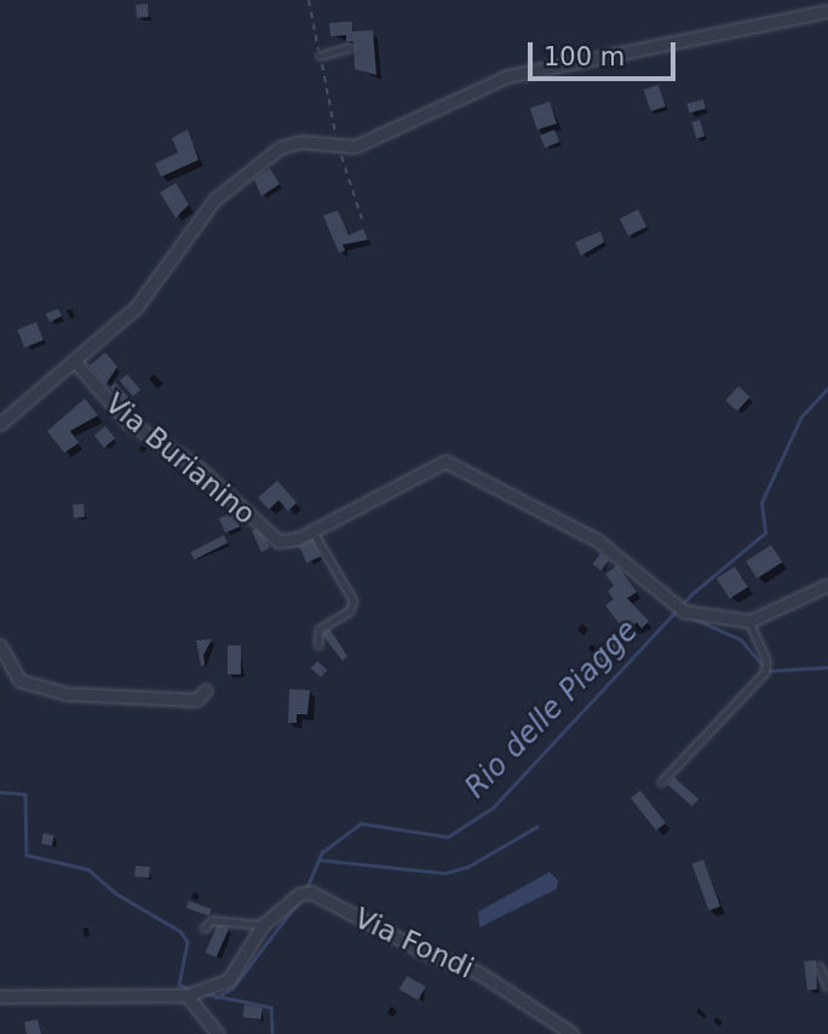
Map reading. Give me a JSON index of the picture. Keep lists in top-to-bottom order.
{
  "streets": {
    "street": ["Via Burianino", "Via Fondi"]
  },
  "water": ["Rio delle Piagge"],
  "scale_bar": "100 m"
}
